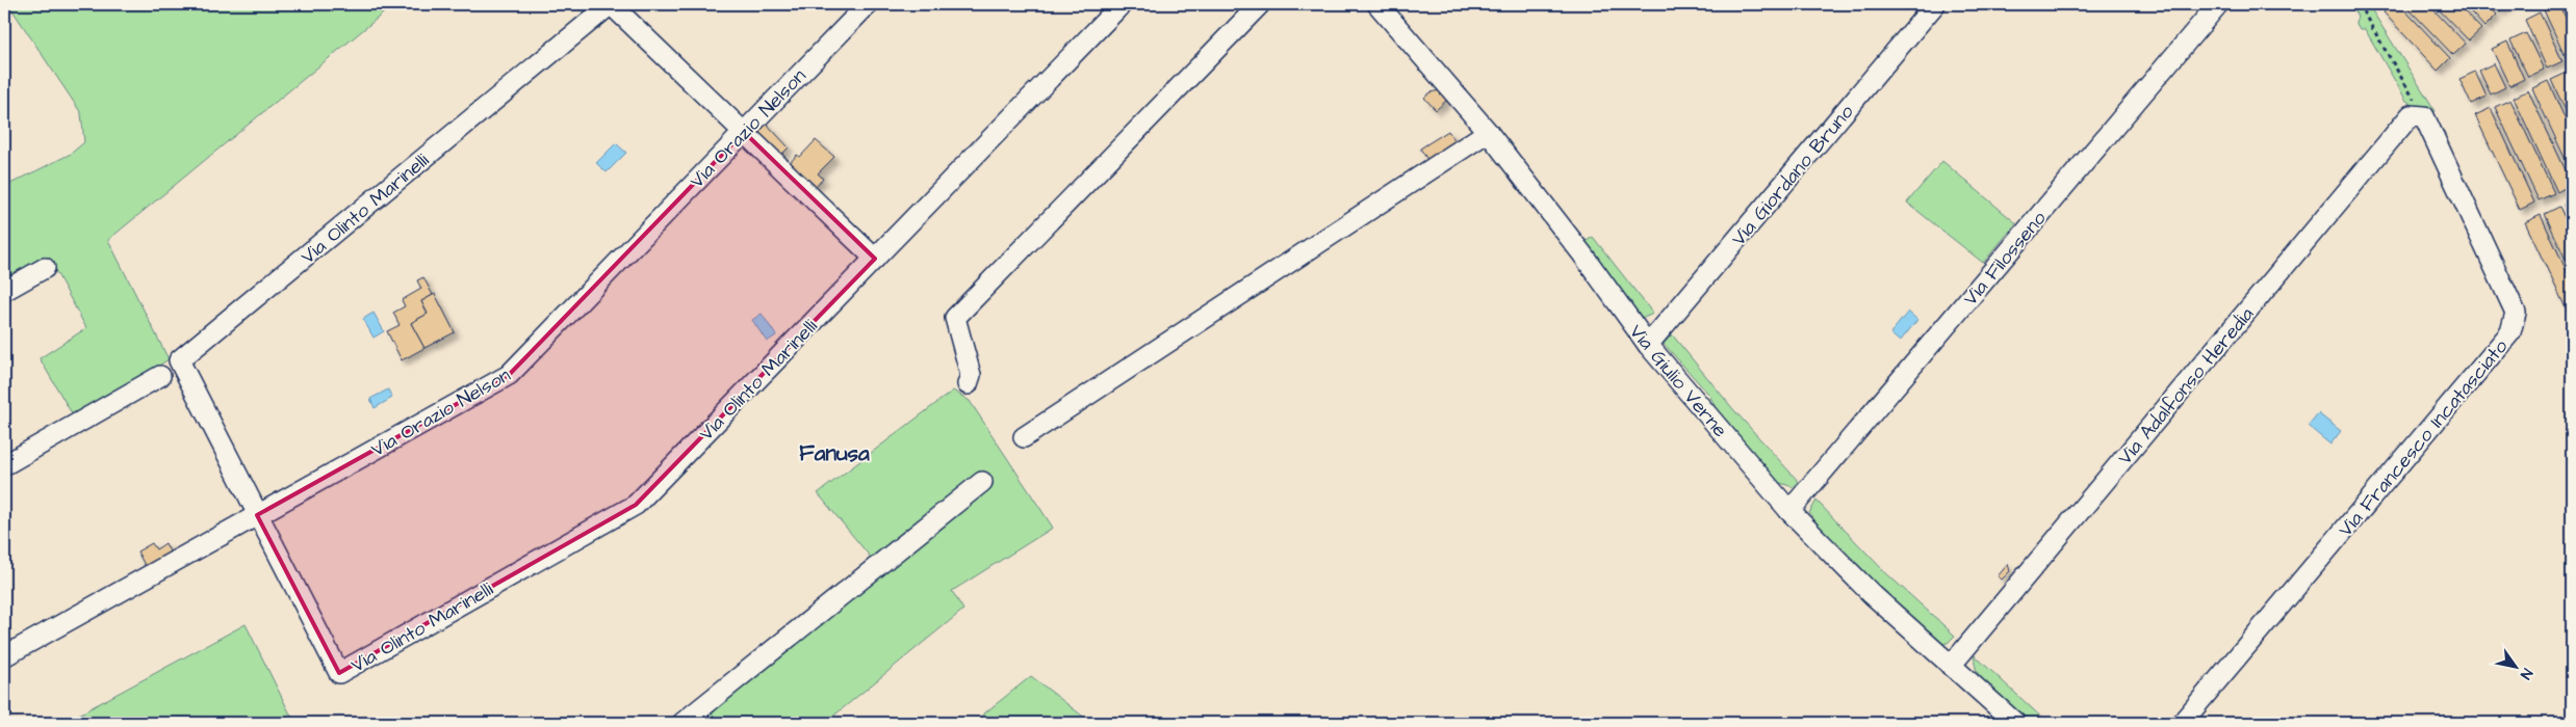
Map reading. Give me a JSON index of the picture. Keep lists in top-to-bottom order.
{
  "streets": {
    "street": [
      "Via Orazio Nelson",
      "Via Giordano Bruno",
      "Via Olinto Marinelli",
      "Via Filosseno",
      "Via Giulio Verne",
      "Via Adalfonso Heredia",
      "Via Francesco Incatasciato"
    ]
  },
  "crossings": [
    ["Via Orazio Nelson", "Via Olinto Marinelli"],
    ["Via Giordano Bruno", "Via Giulio Verne"],
    ["Via Filosseno", "Via Giulio Verne"],
    ["Via Giulio Verne", "Via Adalfonso Heredia"],
    ["Via Adalfonso Heredia", "Via Francesco Incatasciato"]
  ],
  "districts": ["Fanusa"],
  "north": "bottom right"
}
